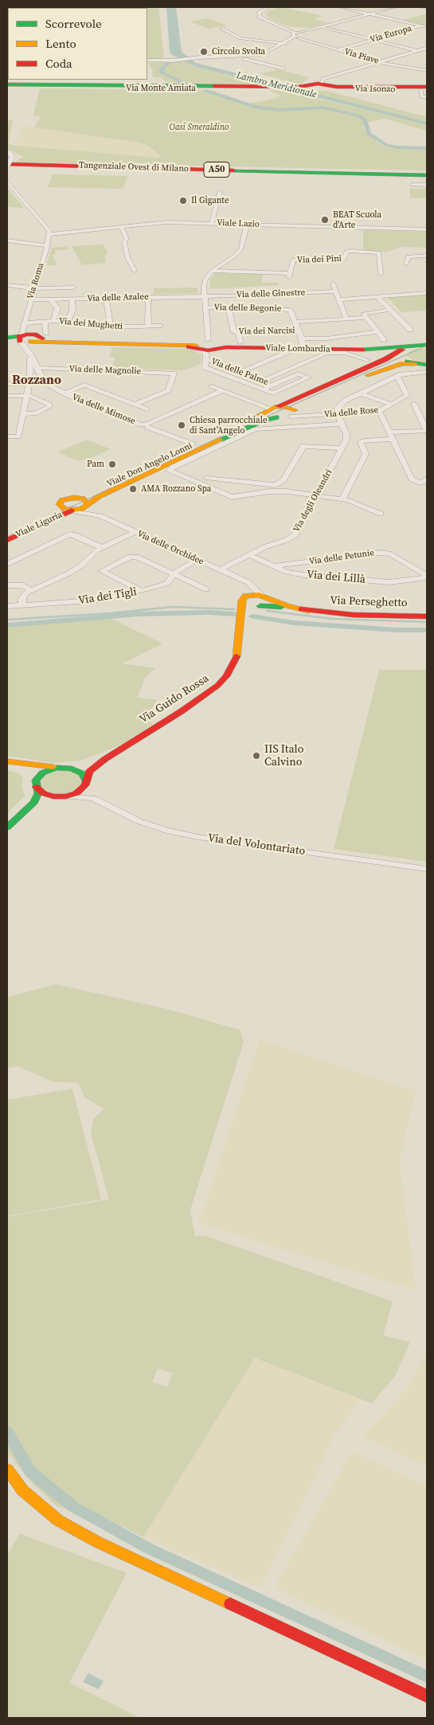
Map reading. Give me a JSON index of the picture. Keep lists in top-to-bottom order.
{
  "streets": {
    "main road": [
      "Via Monte Amiata",
      "Via Isonzo",
      "Tangenziale Ovest di Milano",
      "A50",
      "Viale Lombardia",
      "Viale Don Angelo Lonni",
      "Viale Liguria",
      "Via Perseghetto",
      "Via Guido Rossa"
    ],
    "street": [
      "Via Europa",
      "Via Piave",
      "Viale Lazio",
      "Via dei Pini",
      "Via Roma",
      "Via delle Ginestre",
      "Via delle Azalee",
      "Via delle Begonie",
      "Via dei Mughetti",
      "Via dei Narcisi",
      "Via delle Magnolie",
      "Via delle Palme",
      "Via delle Mimose",
      "Via delle Rose",
      "Via degli Oleandri",
      "Via delle Orchidee",
      "Via delle Petunie",
      "Via dei Lillà",
      "Via dei Tigli",
      "Via del Volontariato"
    ]
  },
  "crossings": [
    ["Via Europa", "Via Piave"],
    ["Via Monte Amiata", "Via Isonzo"],
    ["Viale Lazio", "Via Roma"],
    ["Via Roma", "Via delle Azalee"],
    ["Via Roma", "Via dei Mughetti"],
    ["Via Roma", "Viale Lombardia"],
    ["Via delle Ginestre", "Via delle Azalee"],
    ["Via dei Mughetti", "Viale Lombardia"],
    ["Viale Lombardia", "Via delle Palme"],
    ["Via delle Mimose", "Viale Don Angelo Lonni"],
    ["Via delle Rose", "Viale Don Angelo Lonni"],
    ["Via delle Rose", "Via degli Oleandri"],
    ["Viale Don Angelo Lonni", "Viale Liguria"],
    ["Viale Don Angelo Lonni", "Via delle Orchidee"],
    ["Via degli Oleandri", "Via delle Orchidee"],
    ["Via degli Oleandri", "Via dei Lillà"],
    ["Viale Liguria", "Via delle Orchidee"],
    ["Via delle Orchidee", "Via dei Tigli"],
    ["Via delle Orchidee", "Via Perseghetto"],
    ["Via delle Petunie", "Via dei Lillà"],
    ["Via Perseghetto", "Via Guido Rossa"],
    ["Via Guido Rossa", "Via del Volontariato"]
  ],
  "districts": ["Rozzano"],
  "water": ["Lambro Meridionale"],
  "parks": ["Oasi Smeraldino"],
  "places": [
    "Circolo Svolta",
    "Il Gigante",
    "BEAT Scuola d'Arte",
    "Chiesa parrocchiale di Sant’Angelo",
    "Pam",
    "AMA Rozzano Spa",
    "IIS Italo Calvino"
  ],
  "legend": ["Scorrevole", "Lento", "Coda"]
}
